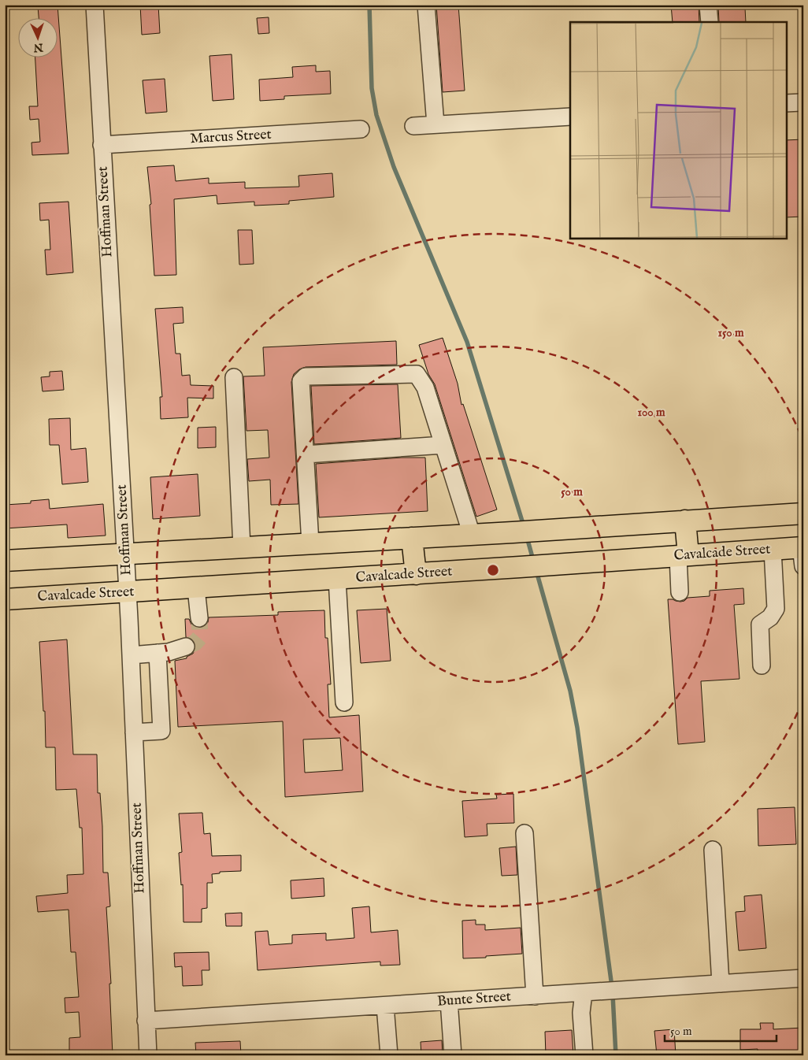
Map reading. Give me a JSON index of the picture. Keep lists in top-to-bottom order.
{
  "streets": {
    "main road": ["Cavalcade Street"],
    "street": ["Marcus Street", "Hoffman Street", "Bunte Street"]
  },
  "crossings": [
    ["Marcus Street", "Hoffman Street"],
    ["Hoffman Street", "Cavalcade Street"],
    ["Hoffman Street", "Bunte Street"]
  ],
  "scale_bar": "50 m",
  "north": "bottom",
  "rings": ["150 m", "100 m", "50 m"]
}
